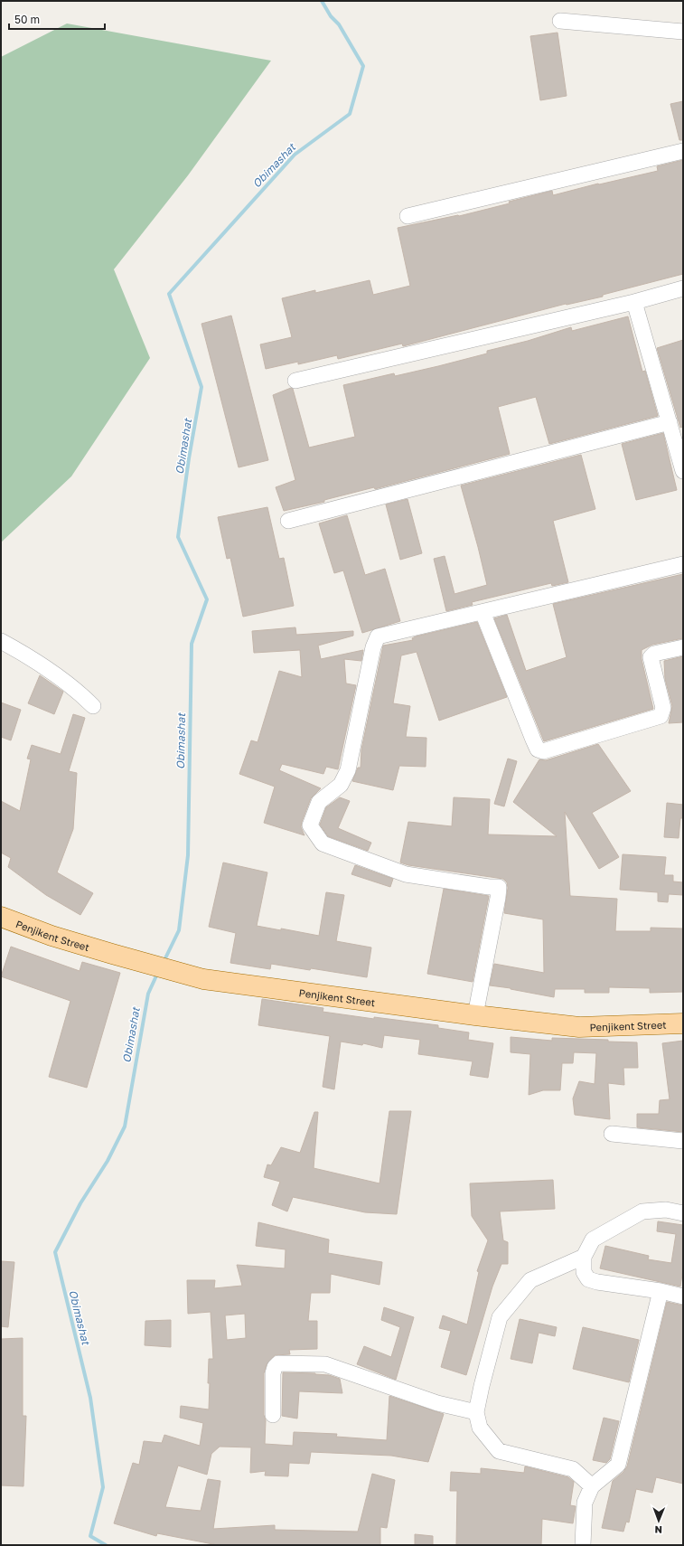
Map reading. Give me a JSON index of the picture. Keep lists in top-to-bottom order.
{
  "streets": {
    "main road": ["Penjikent Street"]
  },
  "water": ["Obimashat"],
  "scale_bar": "50 m",
  "north": "bottom"
}
